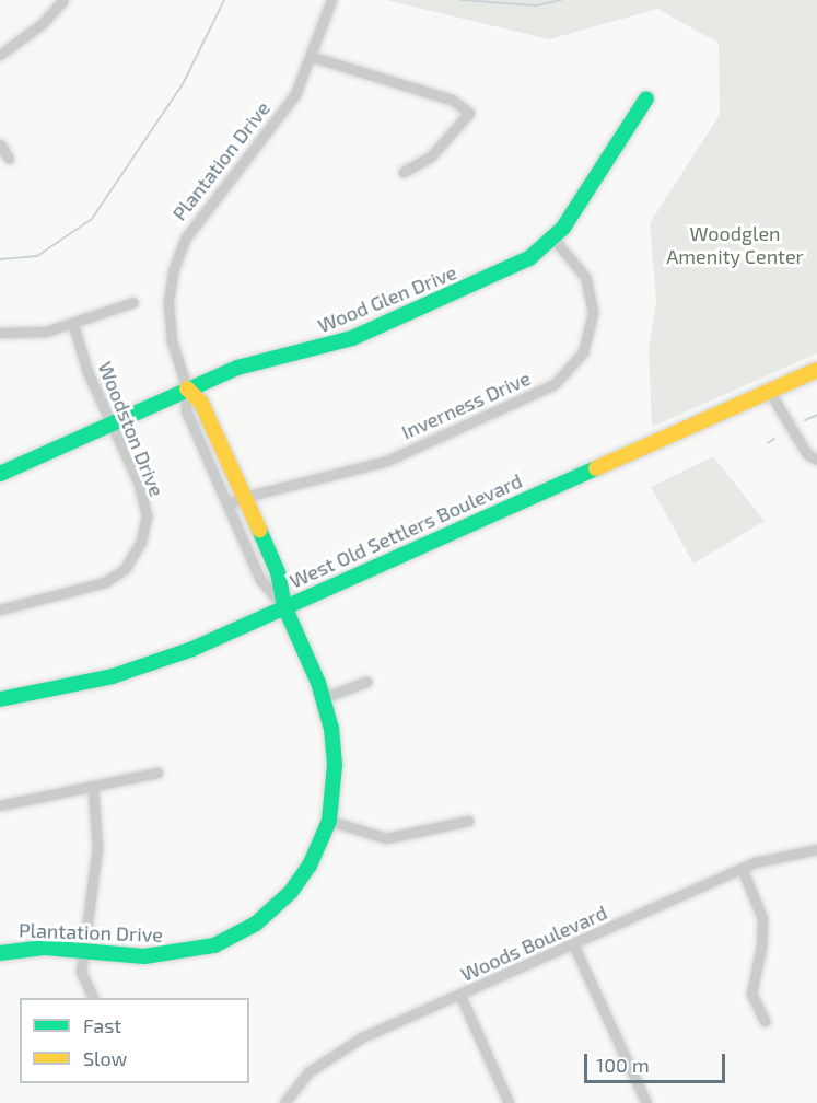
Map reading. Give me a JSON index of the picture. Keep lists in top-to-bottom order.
{
  "streets": {
    "street": [
      "Plantation Drive",
      "Wood Glen Drive",
      "Inverness Drive",
      "Woodston Drive",
      "West Old Settlers Boulevard",
      "Woods Boulevard"
    ]
  },
  "crossings": [
    ["Plantation Drive", "Wood Glen Drive"],
    ["Plantation Drive", "Inverness Drive"],
    ["Plantation Drive", "West Old Settlers Boulevard"],
    ["Wood Glen Drive", "Inverness Drive"],
    ["Wood Glen Drive", "Woodston Drive"]
  ],
  "parks": ["Woodglen Amenity Center"],
  "legend": ["Fast", "Slow"],
  "scale_bar": "100 m"
}
